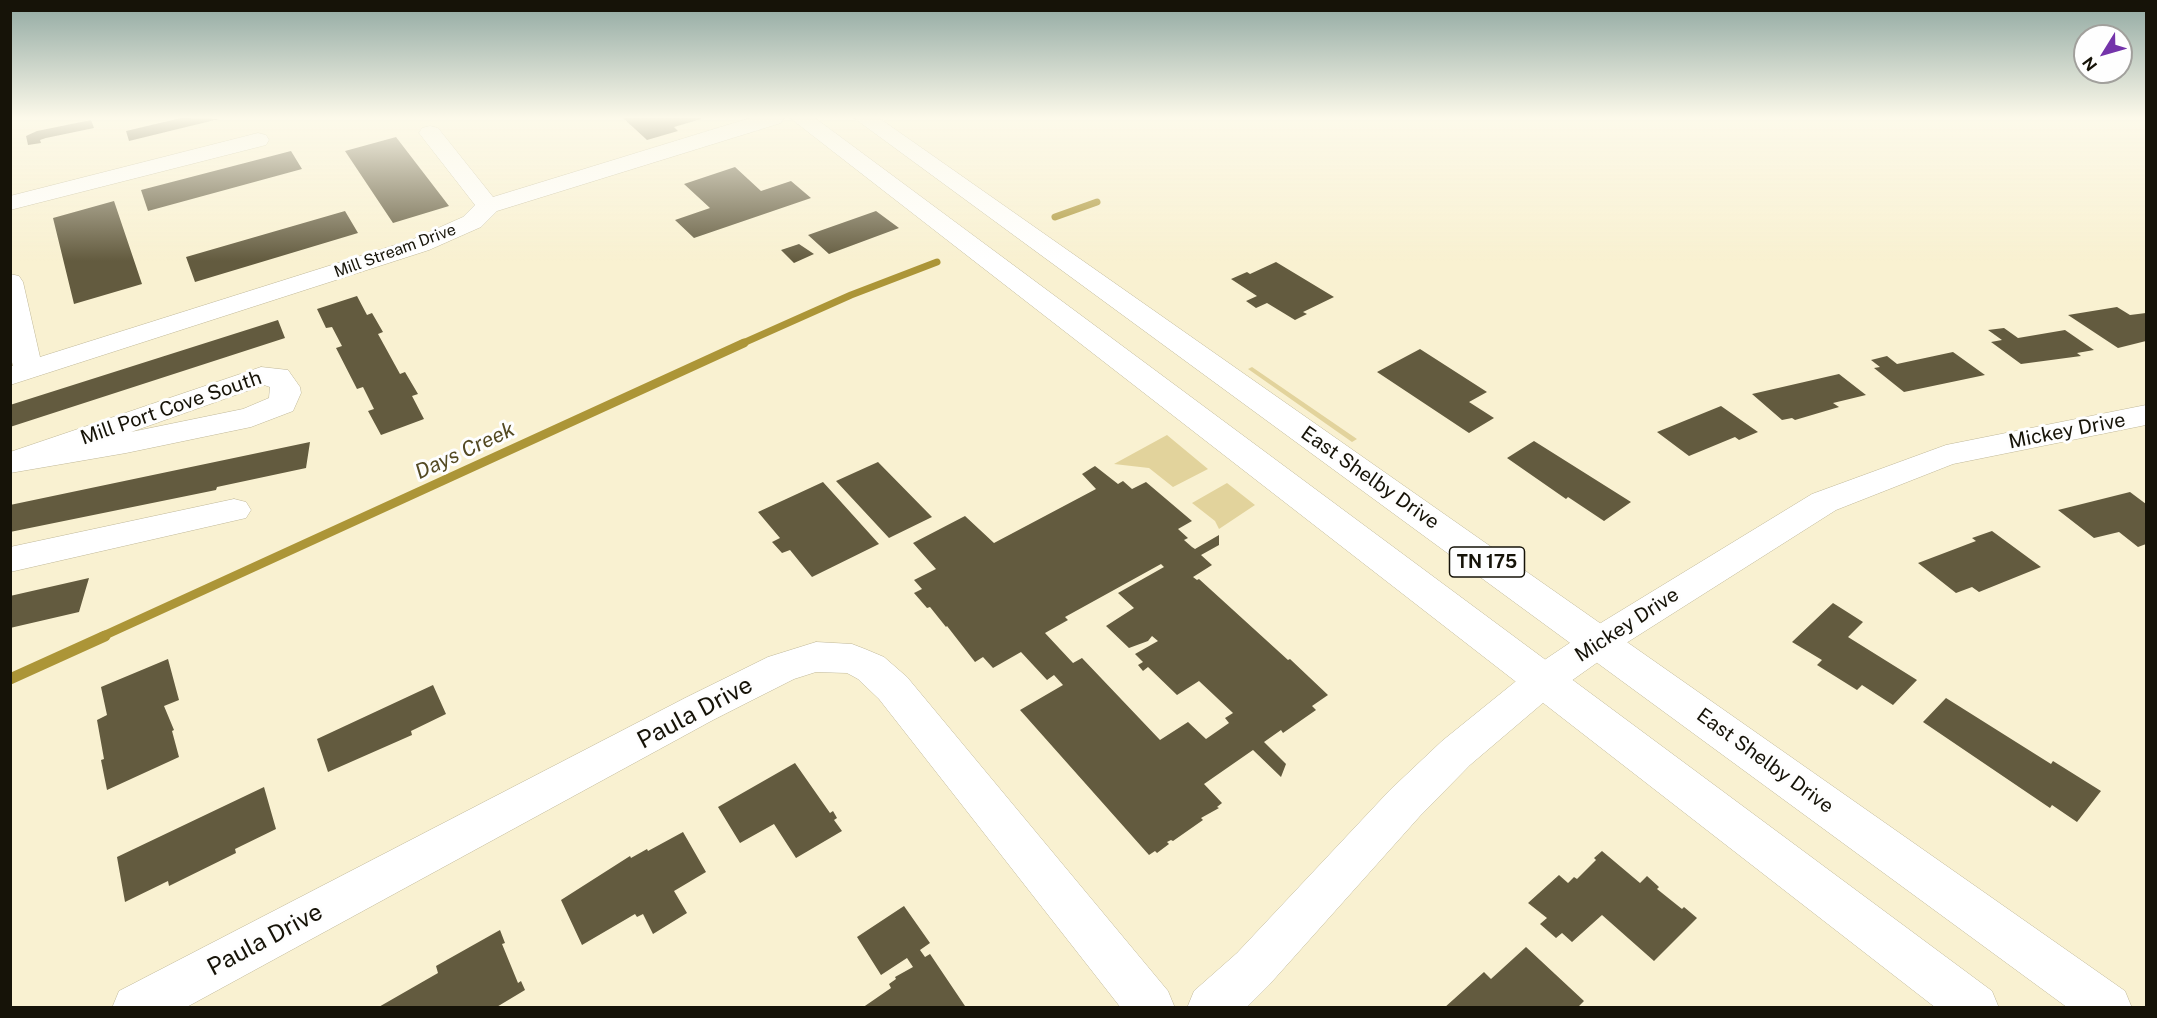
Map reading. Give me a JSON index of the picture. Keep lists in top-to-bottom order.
{
  "streets": {
    "street": [
      "Mill Stream Drive",
      "Mill Port Cove South",
      "Mickey Drive",
      "East Shelby Drive",
      "TN 175",
      "Paula Drive"
    ]
  },
  "crossings": [
    ["Mickey Drive", "East Shelby Drive"],
    ["Mickey Drive", "TN 175"]
  ],
  "water": ["Days Creek"],
  "north": "bottom left"
}
